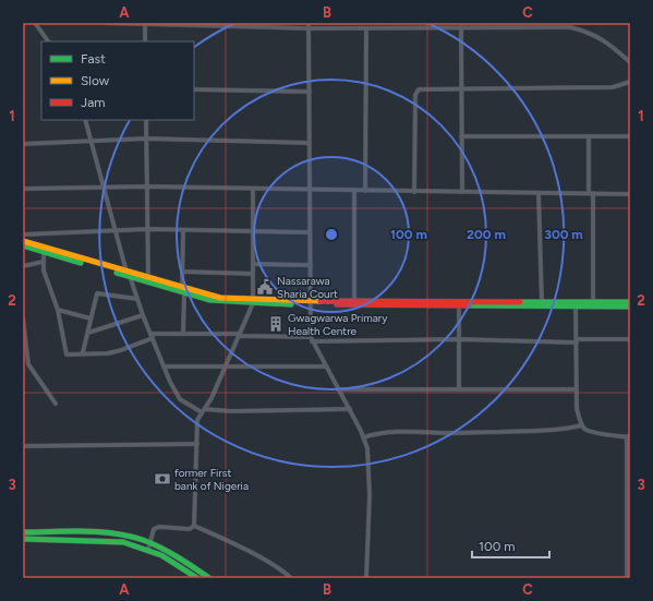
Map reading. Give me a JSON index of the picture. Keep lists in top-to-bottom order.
{
  "places": {
    "public building": ["Nassarawa Sharia Court"],
    "building": ["Gwagwarwa Primary Health Centre"],
    "bank": ["former First bank of Nigeria"]
  },
  "legend": ["Fast", "Slow", "Jam"],
  "scale_bar": "100 m",
  "grid": {
    "columns": ["A", "B", "C"],
    "rows": ["1", "2", "3"]
  },
  "rings": ["100 m", "200 m", "300 m"]
}
